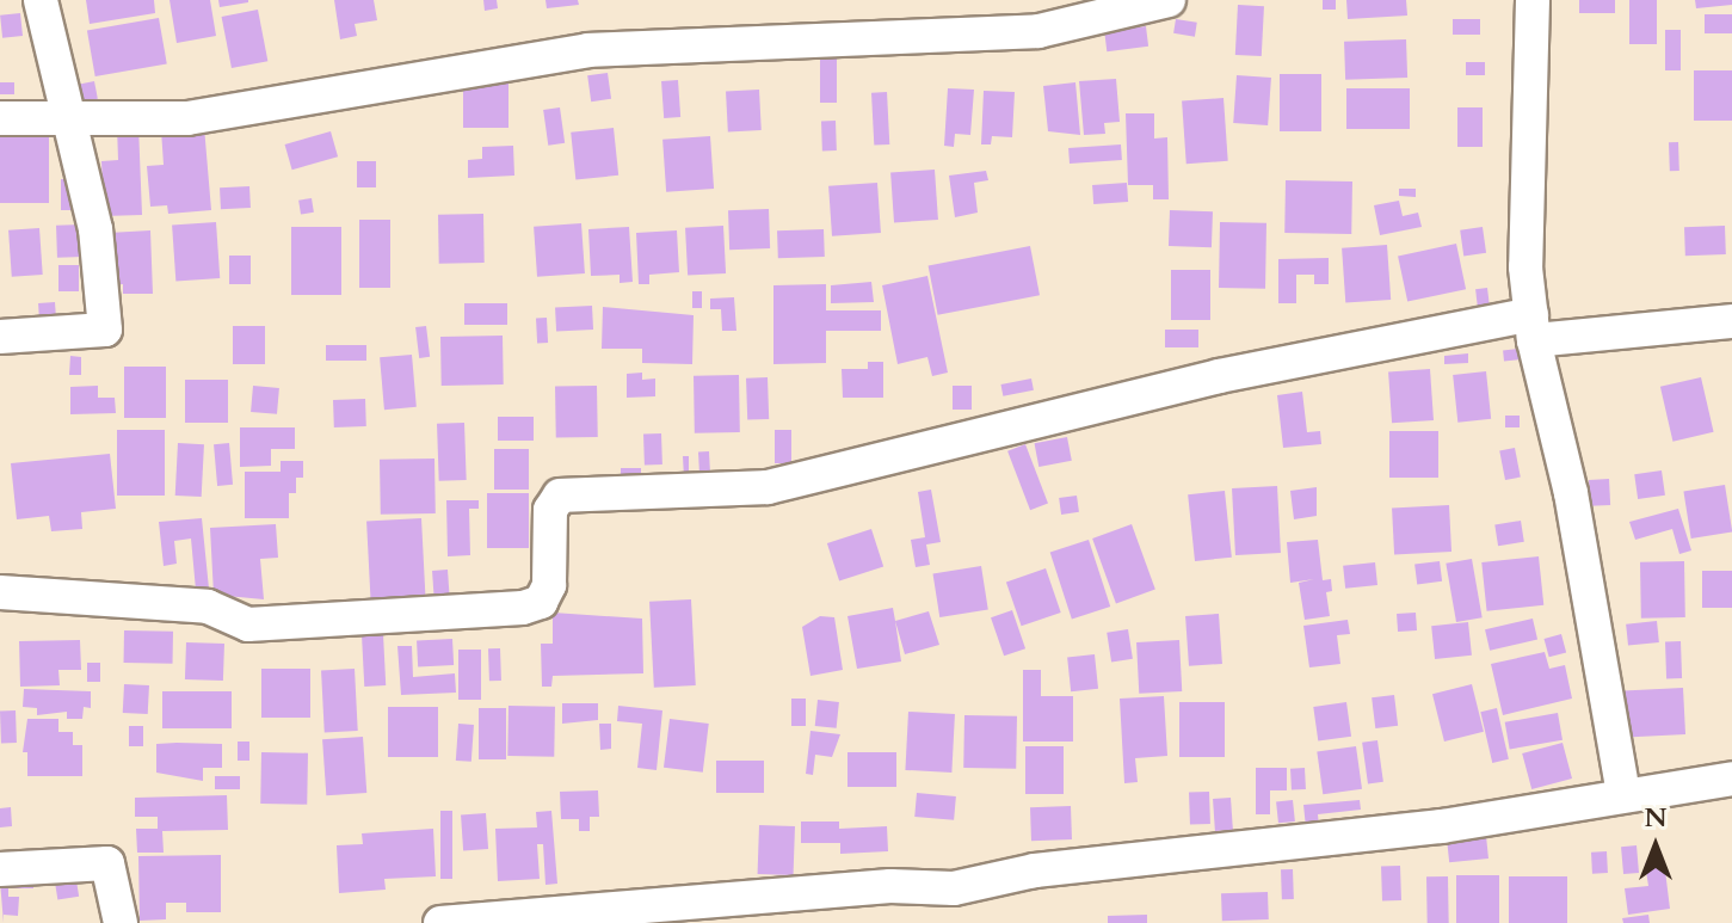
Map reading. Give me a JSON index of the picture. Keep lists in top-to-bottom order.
{
  "north": "top"
}
